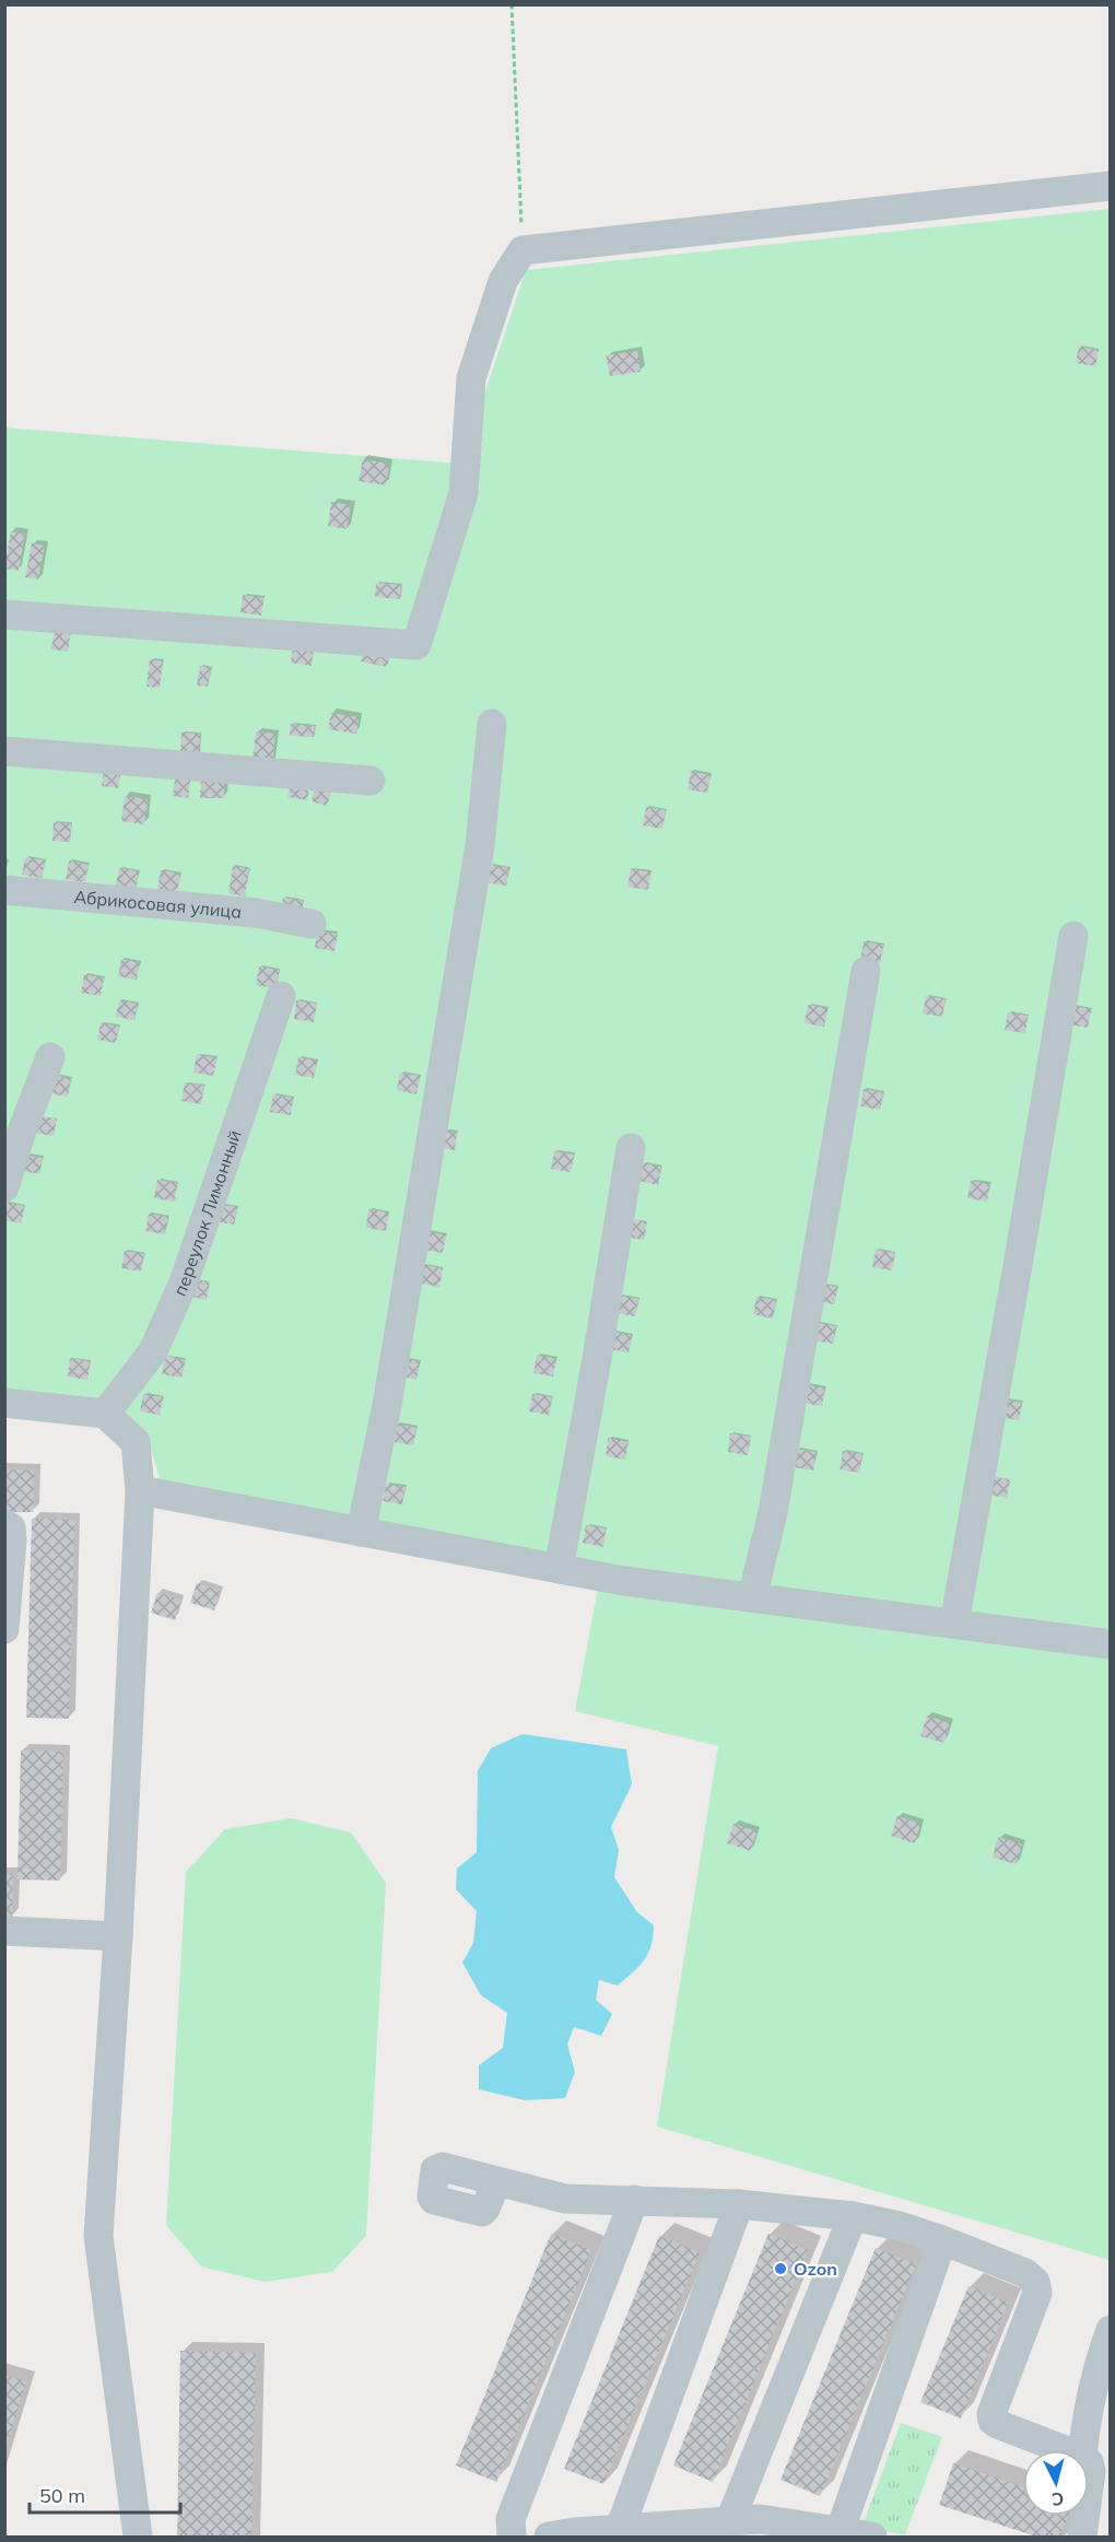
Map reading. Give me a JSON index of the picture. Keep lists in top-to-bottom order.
{
  "streets": {
    "street": ["Абрикосовая улица", "переулок Лимонный"]
  },
  "places": ["Ozon"],
  "scale_bar": "50 m",
  "north": "bottom"
}
